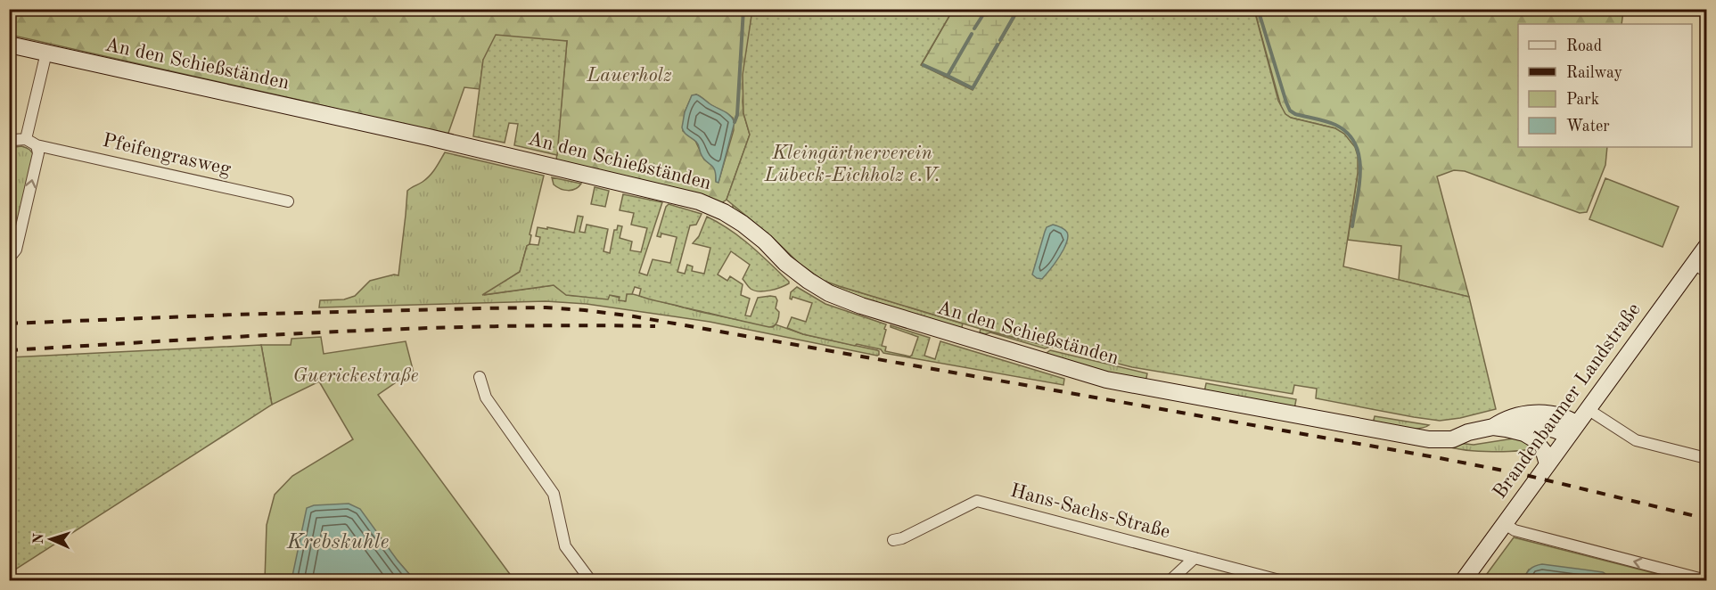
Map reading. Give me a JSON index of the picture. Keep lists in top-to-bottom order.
{
  "streets": {
    "street": [
      "An den Schießständen",
      "Pfeifengrasweg",
      "Brandenbaumer Landstraße",
      "Hans-Sachs-Straße"
    ]
  },
  "crossings": [
    ["An den Schießständen", "Brandenbaumer Landstraße"]
  ],
  "water": ["Krebskuhle"],
  "parks": ["Lauerholz", "Kleingärtnerverein Lübeck-Eichholz e.V.", "Guerickestraße"],
  "legend": [
    "Road",
    "Railway",
    "Park",
    "Water"
  ],
  "north": "left"
}
